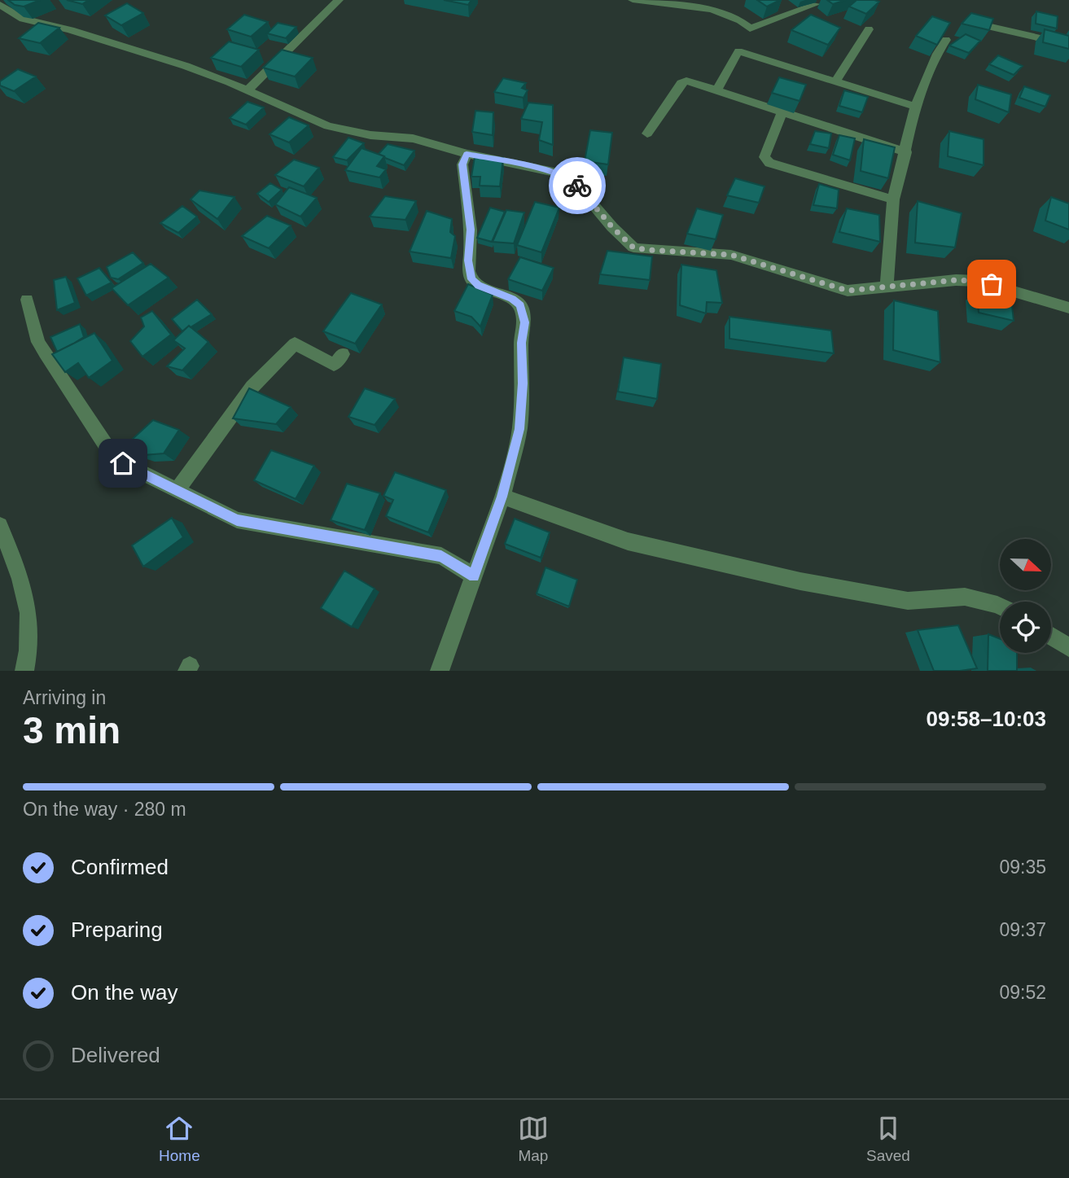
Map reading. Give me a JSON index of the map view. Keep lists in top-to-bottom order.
{
  "north": "right",
  "page": {
    "heading": ["3 min", "Arriving in", "09:58–10:03"],
    "bar": "On the way · 280 m",
    "list": [
      ["Confirmed", "09:35"],
      ["Preparing", "09:37"],
      ["On the way", "09:52"],
      "Delivered"
    ],
    "tabs": ["Home", "Map", "Saved"]
  }
}
